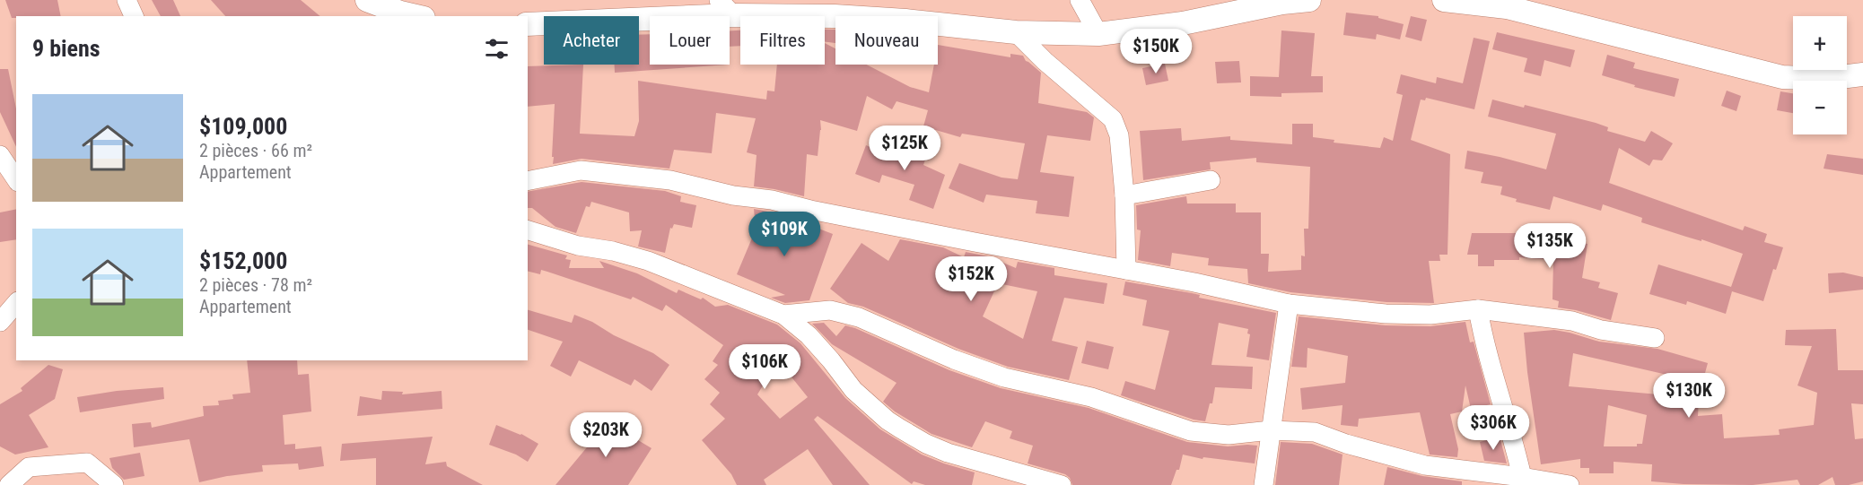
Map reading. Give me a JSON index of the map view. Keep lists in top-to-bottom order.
{
  "page": {
    "map_buttons": ["+", "−"],
    "chip": [
      "Acheter",
      "Louer",
      "Filtres",
      "Nouveau"
    ],
    "heading": "9 biens",
    "price": [
      "$150K",
      "$125K",
      "$109K",
      "$135K",
      "$152K",
      "$106K",
      "$130K",
      "$306K",
      "$203K"
    ],
    "list": [
      {
        "name": "$109,000",
        "note": "2 pièces · 66 m² · Appartement"
      },
      {
        "name": "$152,000",
        "note": "2 pièces · 78 m² · Appartement"
      }
    ]
  }
}
